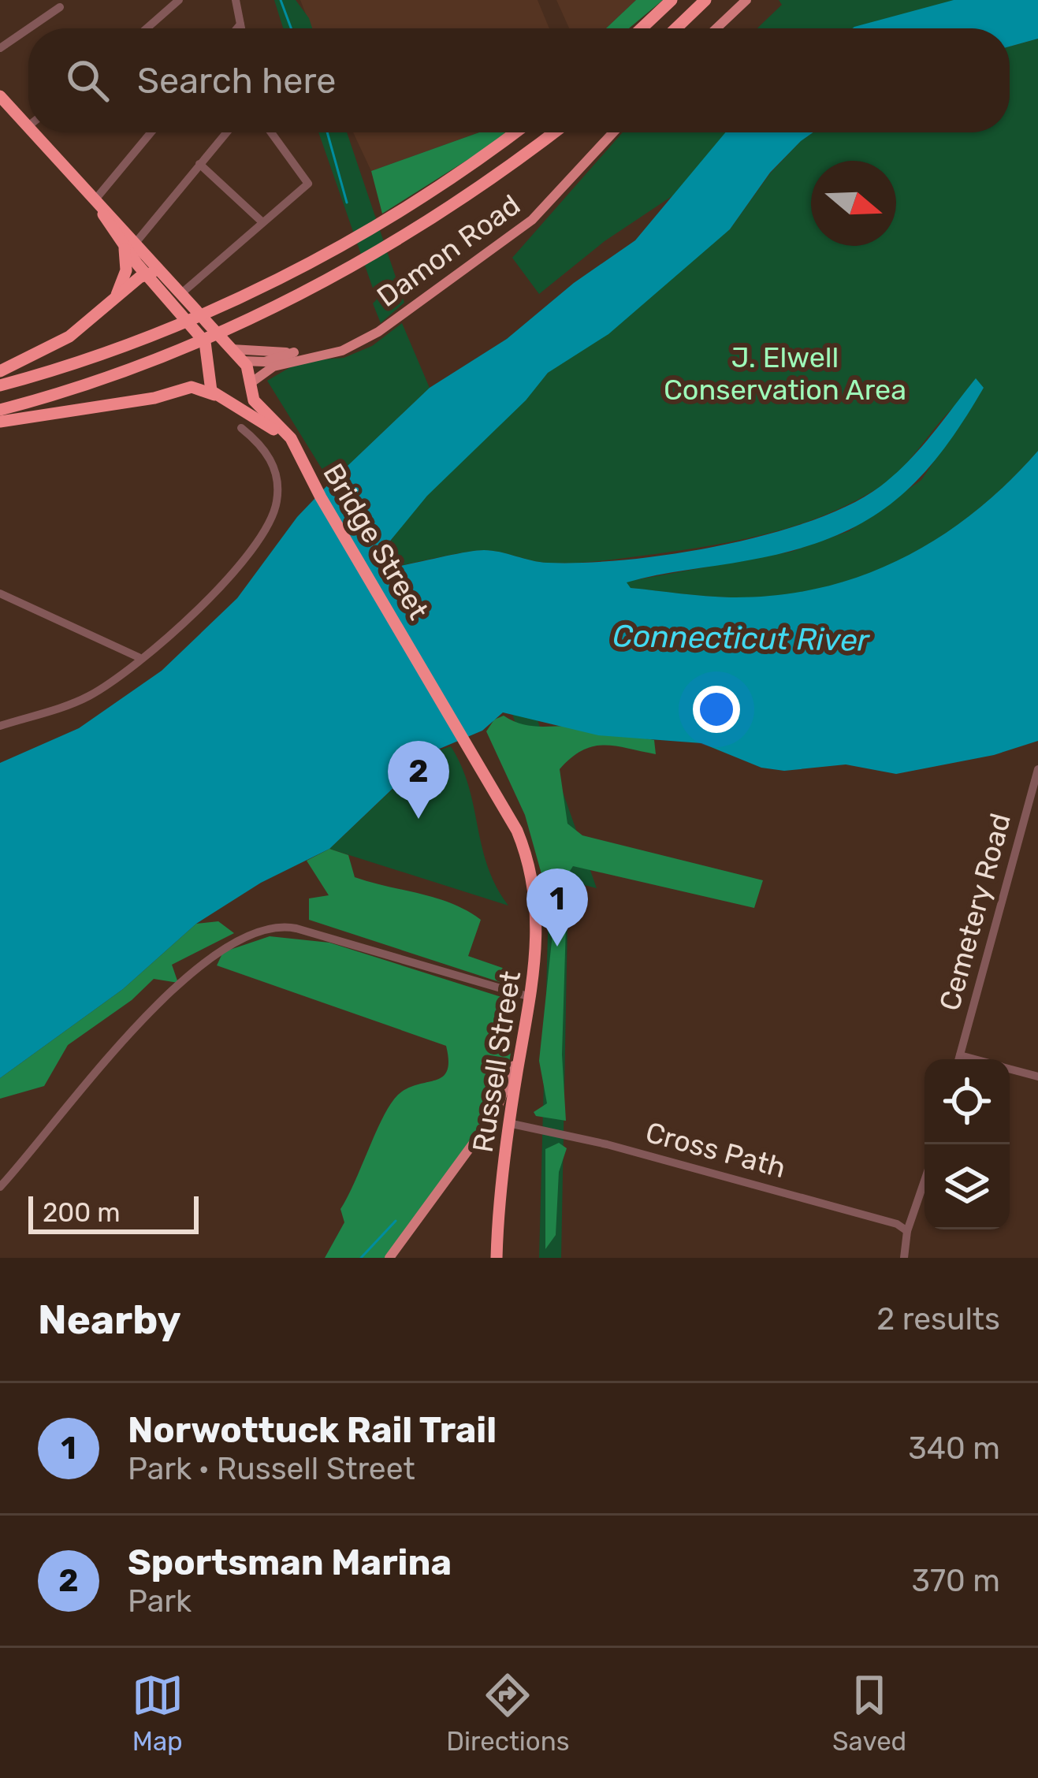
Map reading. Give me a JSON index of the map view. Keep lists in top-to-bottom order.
{
  "streets": {
    "highway": ["Bridge Street", "Russell Street"],
    "main road": ["Damon Road"],
    "street": ["Cemetery Road", "Cross Path"]
  },
  "crossings": [
    ["Damon Road", "Bridge Street"],
    ["Bridge Street", "Russell Street"],
    ["Russell Street", "Cross Path"]
  ],
  "water": ["Connecticut River"],
  "parks": ["J. Elwell Conservation Area"],
  "scale_bar": "200 m",
  "north": "right",
  "page": {
    "search": "Search here",
    "pins": ["2", "1"],
    "scale": "200 m",
    "heading": ["Nearby", "2 results"],
    "list": [
      {
        "mark": "1",
        "name": "Norwottuck Rail Trail",
        "note": "Park · Russell Street",
        "value": "340 m"
      },
      {
        "mark": "2",
        "name": "Sportsman Marina",
        "note": "Park",
        "value": "370 m"
      }
    ],
    "nav": ["Map", "Directions", "Saved"]
  }
}
